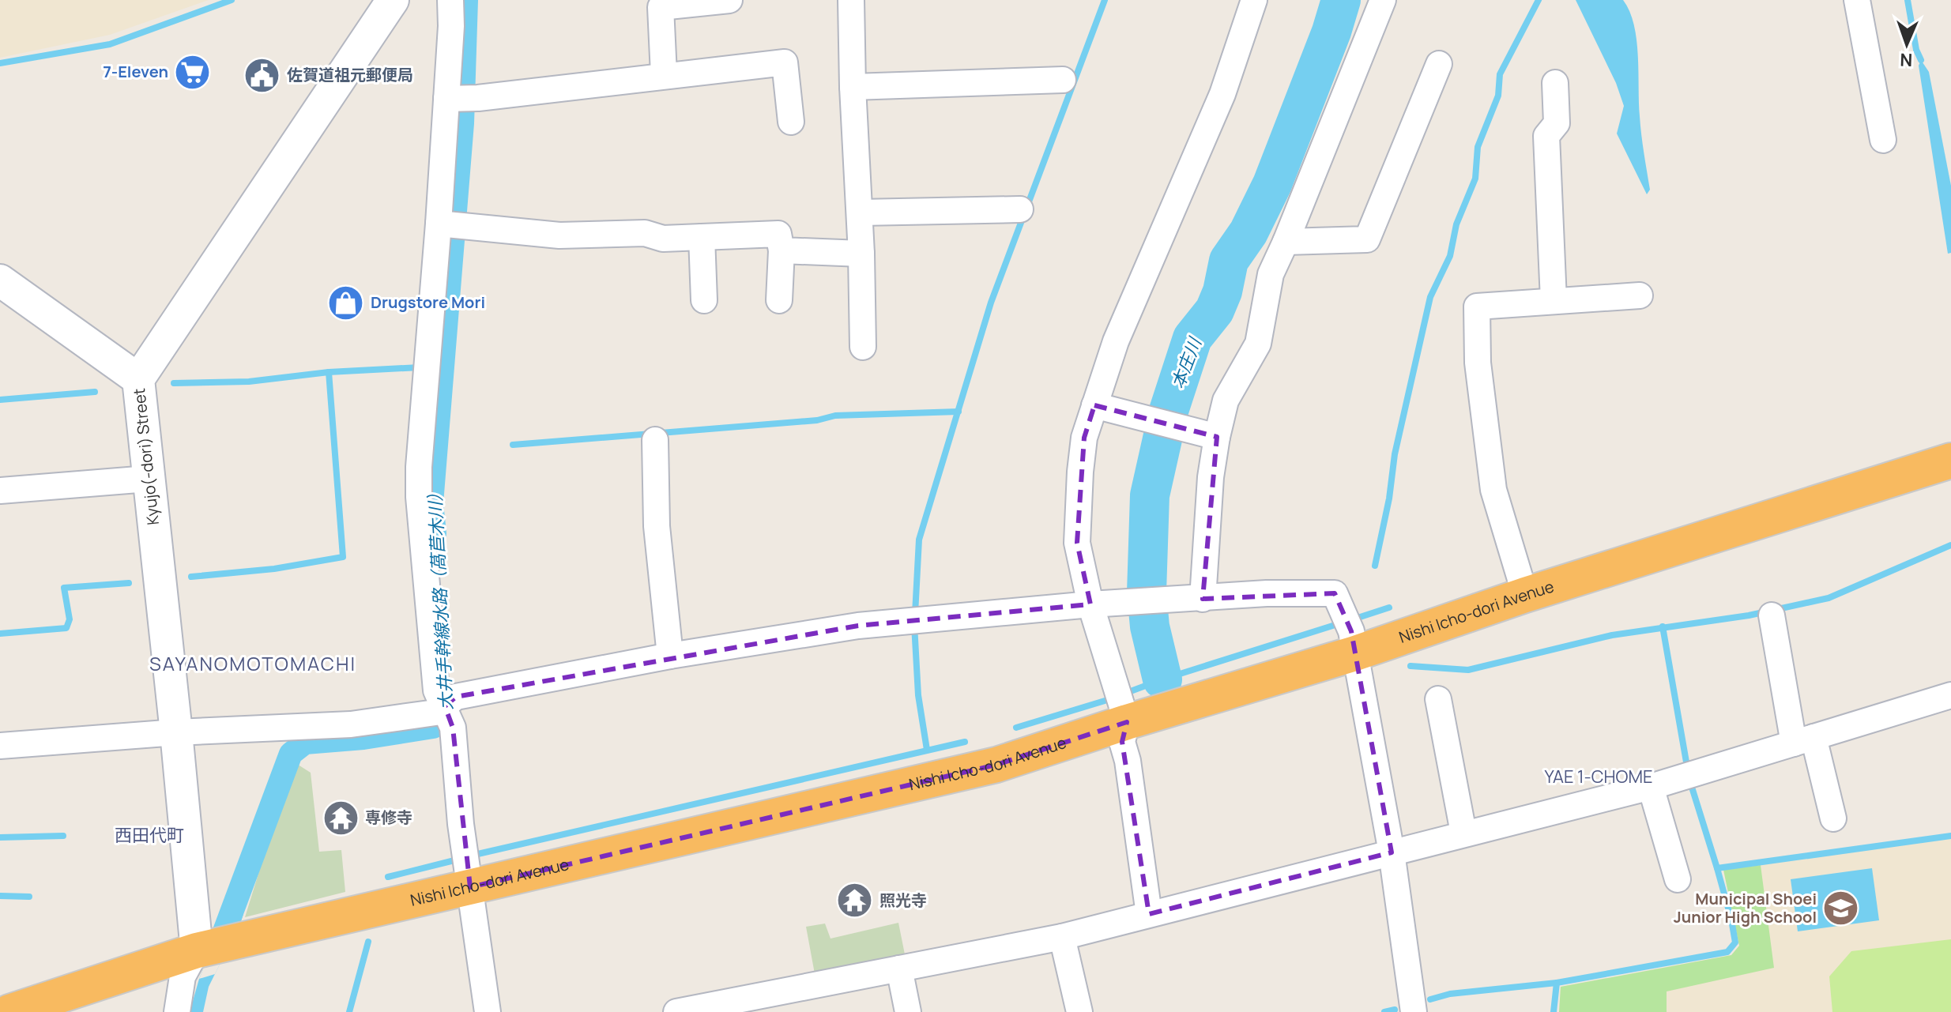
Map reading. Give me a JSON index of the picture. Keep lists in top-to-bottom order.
{
  "streets": {
    "highway": ["Nishi Icho-dori Avenue"],
    "street": ["Kyujo(-dori) Street"]
  },
  "crossings": [
    ["Kyujo(-dori) Street", "Nishi Icho-dori Avenue"]
  ],
  "districts": ["SAYANOMOTOMACHI", "YAE 1-CHOME", "西田代町"],
  "water": ["本庄川", "大井手幹線水路（萵苣木川）"],
  "places": {
    "supermarket": ["7-Eleven"],
    "public building": ["佐賀道祖元郵便局"],
    "shop": ["Drugstore Mori"],
    "temple": ["専修寺", "照光寺"],
    "school or university": ["Municipal Shoei Junior High School"]
  },
  "north": "bottom"
}
